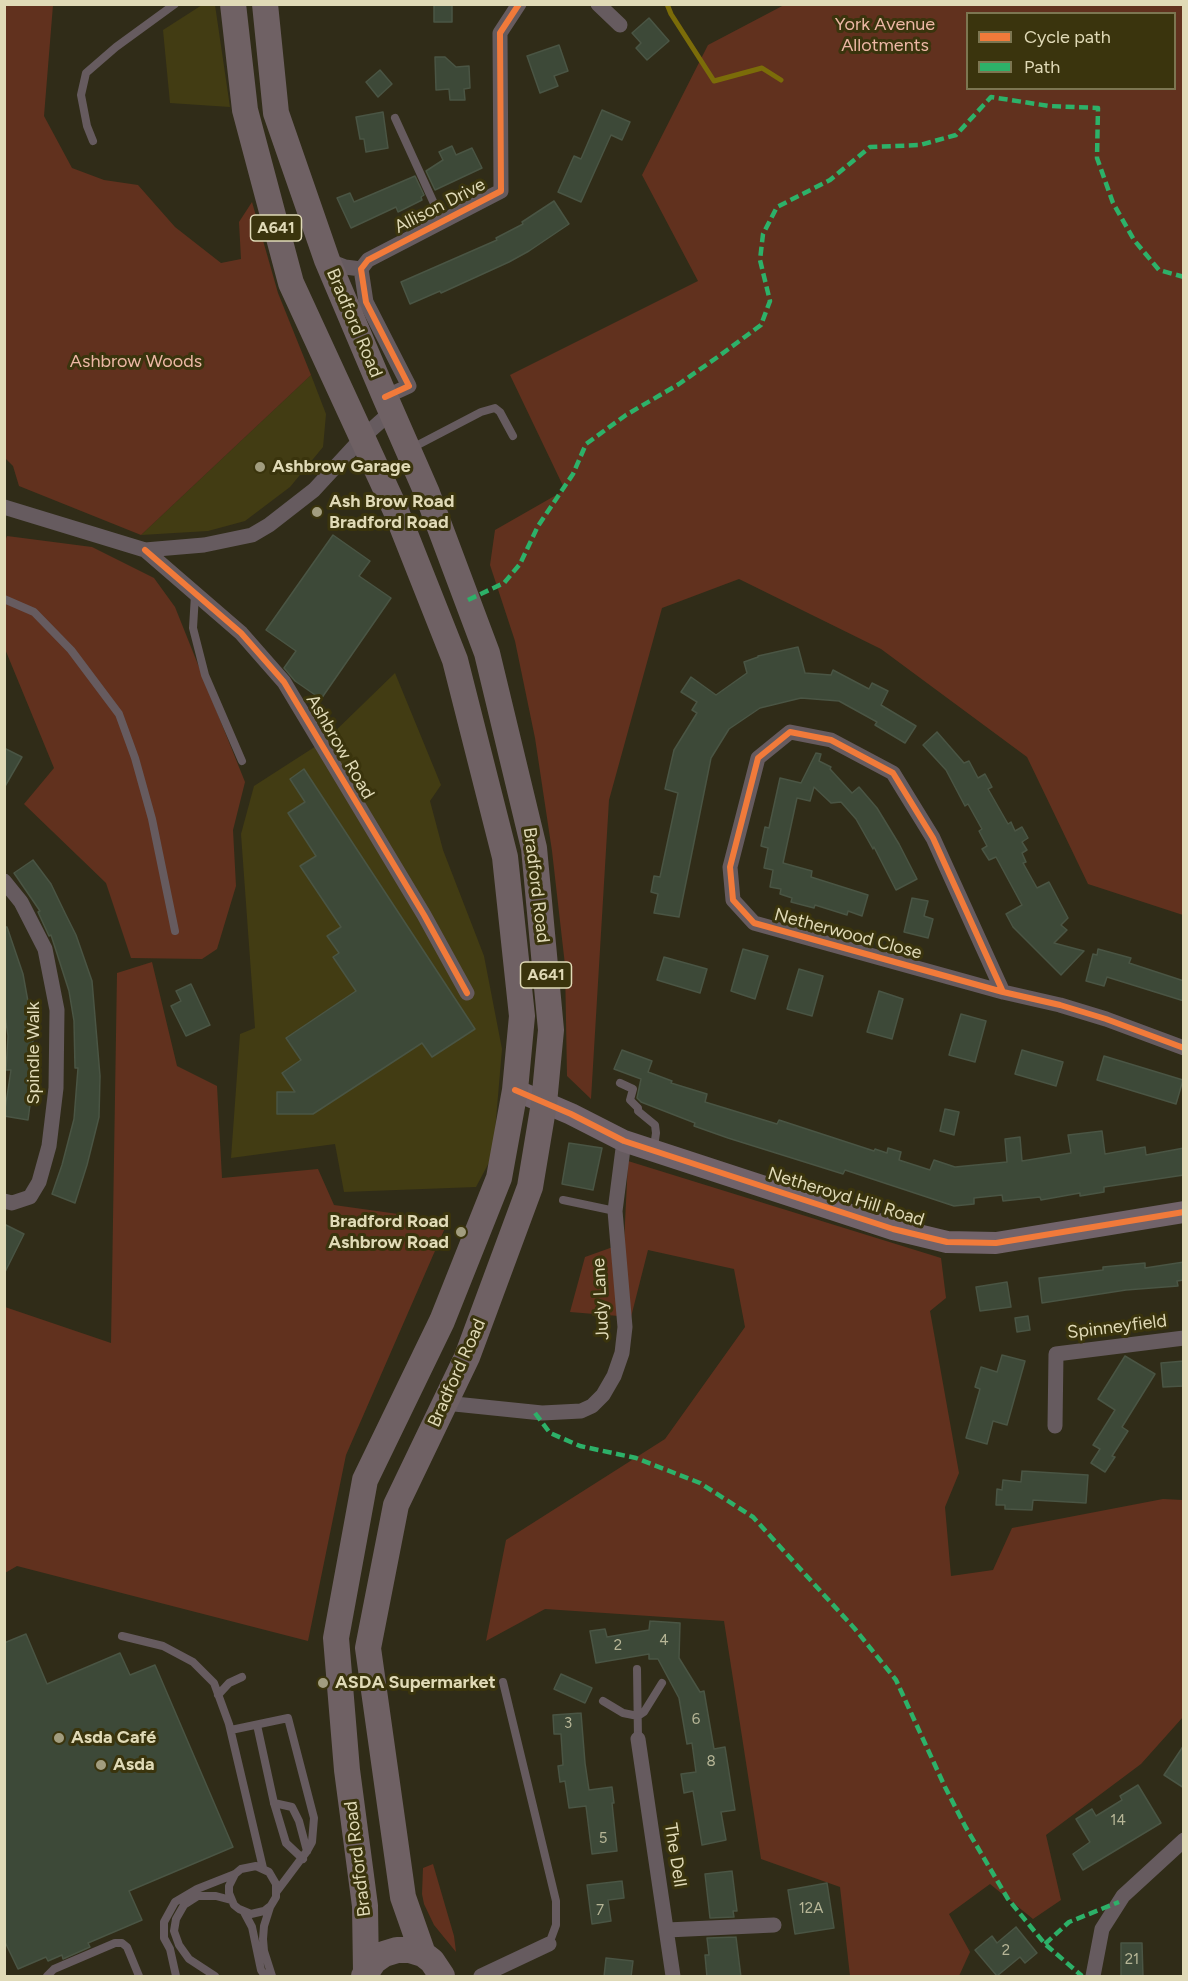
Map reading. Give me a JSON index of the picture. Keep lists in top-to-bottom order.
{
  "streets": {
    "main road": ["A641", "Bradford Road"],
    "street": [
      "Allison Drive",
      "Ashbrow Road",
      "Netherwood Close",
      "Spindle Walk",
      "Netheroyd Hill Road",
      "Judy Lane",
      "Spinneyfield",
      "The Dell"
    ]
  },
  "crossings": [
    ["A641", "Bradford Road"],
    ["A641", "Ashbrow Road"],
    ["Bradford Road", "Ashbrow Road"],
    ["Bradford Road", "Netheroyd Hill Road"],
    ["Bradford Road", "Judy Lane"],
    ["Netheroyd Hill Road", "Judy Lane"]
  ],
  "parks": ["York Avenue Allotments", "Ashbrow Woods"],
  "places": [
    "Ashbrow Garage",
    "Ash Brow Road Bradford Road",
    "Bradford Road Ashbrow Road",
    "ASDA Supermarket",
    "Asda Café",
    "Asda"
  ],
  "house_numbers": [
    "4",
    "2",
    "6",
    "3",
    "8",
    "14",
    "5",
    "12A",
    "7",
    "2",
    "21"
  ],
  "legend": ["Cycle path", "Path"]
}
